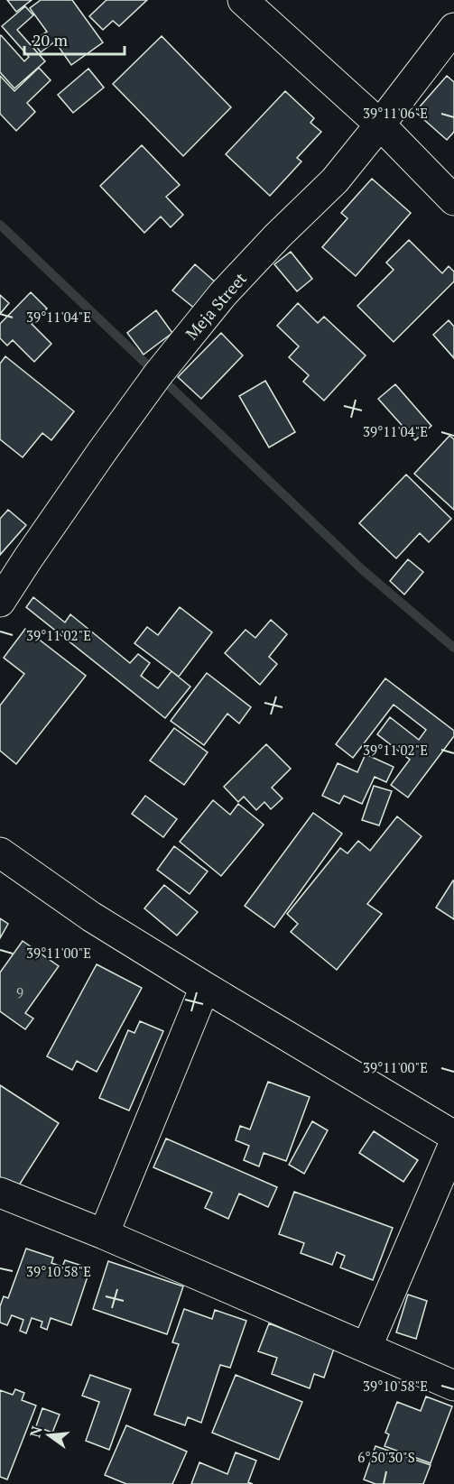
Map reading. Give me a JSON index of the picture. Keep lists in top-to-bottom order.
{
  "streets": {
    "street": ["Meja Street"]
  },
  "house_numbers": ["9"],
  "scale_bar": "20 m",
  "north": "left",
  "coordinates": [
    "39°11'06\"E",
    "39°11'04\"E",
    "39°11'02\"E",
    "39°11'00\"E",
    "39°10'58\"E",
    "6°50'30\"S"
  ]
}
